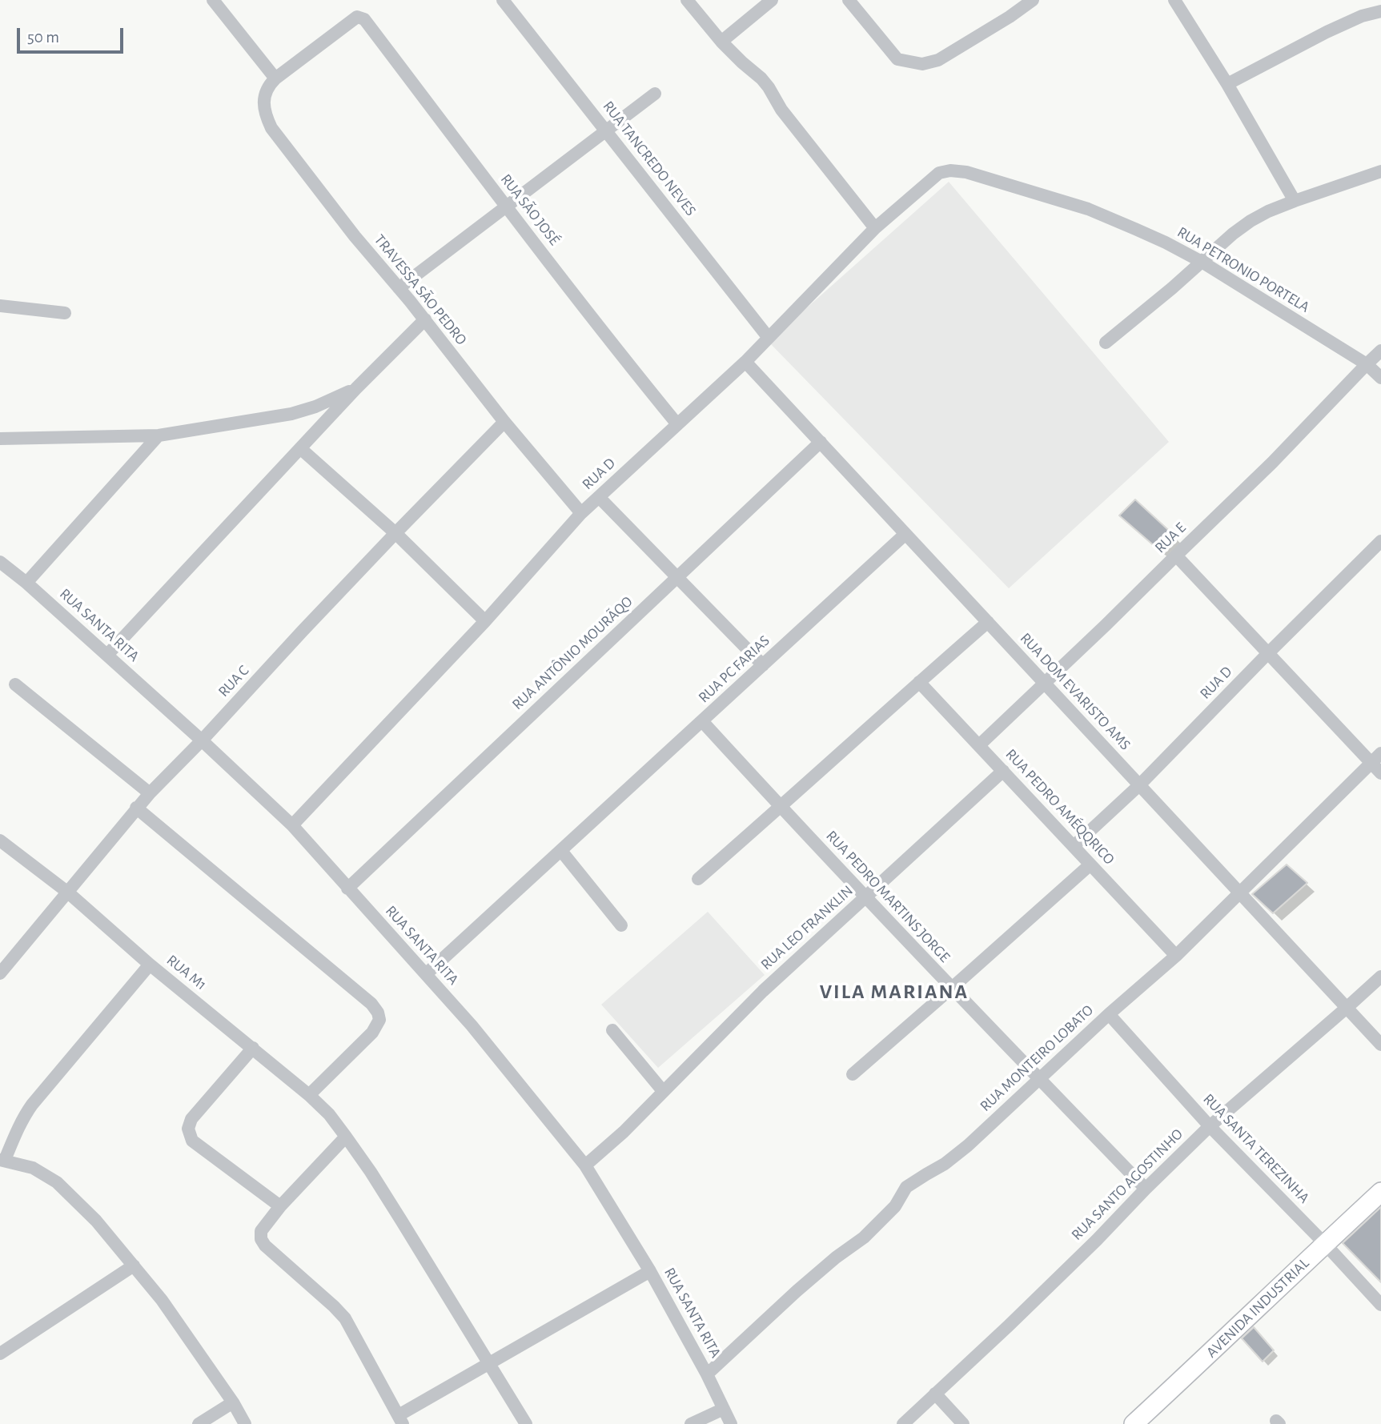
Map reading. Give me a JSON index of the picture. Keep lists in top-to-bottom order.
{
  "streets": {
    "street": [
      "RUA TANCREDO NEVES",
      "RUA SÃO JOSÉ",
      "RUA PETRONIO PORTELA",
      "TRAVESSA SÃO PEDRO",
      "RUA D",
      "RUA E",
      "RUA SANTA RITA",
      "RUA ANTÔNIO MOURÃQO",
      "RUA PC FARIAS",
      "RUA C",
      "RUA DOM EVARISTO AMS",
      "RUA PEDRO AMÉQQRICO",
      "RUA PEDRO MARTINS JORGE",
      "RUA LEO FRANKLIN",
      "RUA M1",
      "RUA MONTEIRO LOBATO",
      "RUA SANTA TEREZINHA",
      "RUA SANTO AGOSTINHO",
      "AVENIDA INDUSTRIAL"
    ]
  },
  "crossings": [
    ["RUA TANCREDO NEVES", "RUA D"],
    ["RUA SÃO JOSÉ", "TRAVESSA SÃO PEDRO"],
    ["RUA SÃO JOSÉ", "RUA D"],
    ["RUA PETRONIO PORTELA", "RUA D"],
    ["RUA PETRONIO PORTELA", "RUA E"],
    ["TRAVESSA SÃO PEDRO", "RUA D"],
    ["TRAVESSA SÃO PEDRO", "RUA C"],
    ["RUA D", "RUA SANTA RITA"],
    ["RUA D", "RUA DOM EVARISTO AMS"],
    ["RUA D", "RUA PEDRO AMÉQQRICO"],
    ["RUA E", "RUA DOM EVARISTO AMS"],
    ["RUA E", "RUA PEDRO AMÉQQRICO"],
    ["RUA SANTA RITA", "RUA ANTÔNIO MOURÃQO"],
    ["RUA SANTA RITA", "RUA PC FARIAS"],
    ["RUA SANTA RITA", "RUA C"],
    ["RUA SANTA RITA", "RUA LEO FRANKLIN"],
    ["RUA SANTA RITA", "RUA MONTEIRO LOBATO"],
    ["RUA ANTÔNIO MOURÃQO", "RUA DOM EVARISTO AMS"],
    ["RUA PC FARIAS", "RUA DOM EVARISTO AMS"],
    ["RUA PC FARIAS", "RUA PEDRO MARTINS JORGE"],
    ["RUA C", "RUA M1"],
    ["RUA DOM EVARISTO AMS", "RUA MONTEIRO LOBATO"],
    ["RUA DOM EVARISTO AMS", "RUA SANTO AGOSTINHO"],
    ["RUA PEDRO AMÉQQRICO", "RUA LEO FRANKLIN"],
    ["RUA PEDRO AMÉQQRICO", "RUA MONTEIRO LOBATO"],
    ["RUA PEDRO MARTINS JORGE", "RUA LEO FRANKLIN"],
    ["RUA PEDRO MARTINS JORGE", "RUA MONTEIRO LOBATO"],
    ["RUA PEDRO MARTINS JORGE", "RUA SANTO AGOSTINHO"],
    ["RUA MONTEIRO LOBATO", "RUA SANTA TEREZINHA"],
    ["RUA SANTA TEREZINHA", "RUA SANTO AGOSTINHO"],
    ["RUA SANTA TEREZINHA", "AVENIDA INDUSTRIAL"]
  ],
  "districts": ["VILA MARIANA"],
  "scale_bar": "50 m"
}
